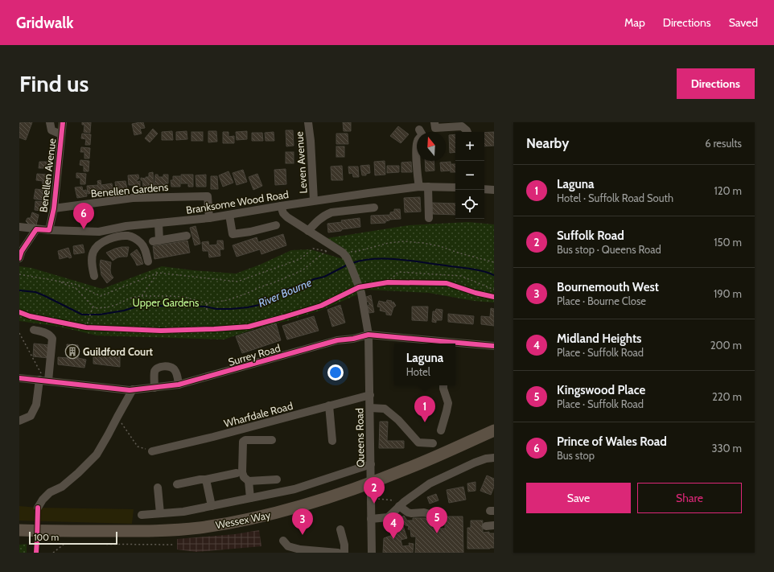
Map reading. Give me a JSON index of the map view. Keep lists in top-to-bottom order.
{
  "streets": {
    "highway": ["Wessex Way"],
    "street": [
      "Leven Avenue",
      "Benellen Avenue",
      "Benellen Gardens",
      "Branksome Wood Road",
      "Surrey Road",
      "Wharfdale Road",
      "Queens Road"
    ]
  },
  "crossings": [
    ["Leven Avenue", "Branksome Wood Road"],
    ["Benellen Avenue", "Benellen Gardens"],
    ["Benellen Avenue", "Branksome Wood Road"],
    ["Benellen Gardens", "Branksome Wood Road"],
    ["Branksome Wood Road", "Queens Road"],
    ["Surrey Road", "Queens Road"],
    ["Wharfdale Road", "Queens Road"]
  ],
  "water": ["River Bourne"],
  "parks": ["Upper Gardens"],
  "places": {
    "building": ["Guildford Court"]
  },
  "scale_bar": "100 m",
  "north": "top",
  "page": {
    "header": "Gridwalk",
    "nav": ["Map", "Directions", "Saved"],
    "buttons": [
      "Directions",
      ["Save", "Share"]
    ],
    "title": "Find us",
    "heading": ["Nearby", "6 results"],
    "map_buttons": ["+", "−"],
    "list": [
      {
        "mark": "1",
        "name": "Laguna",
        "note": "Hotel · Suffolk Road South",
        "value": "120 m"
      },
      {
        "mark": "2",
        "name": "Suffolk Road",
        "note": "Bus stop · Queens Road",
        "value": "150 m"
      },
      {
        "mark": "3",
        "name": "Bournemouth West",
        "note": "Place · Bourne Close",
        "value": "190 m"
      },
      {
        "mark": "4",
        "name": "Midland Heights",
        "note": "Place · Suffolk Road",
        "value": "200 m"
      },
      {
        "mark": "5",
        "name": "Kingswood Place",
        "note": "Place · Suffolk Road",
        "value": "220 m"
      },
      {
        "mark": "6",
        "name": "Prince of Wales Road",
        "note": "Bus stop",
        "value": "330 m"
      }
    ],
    "pins": [
      "6",
      "1",
      "2",
      "5",
      "3",
      "4"
    ],
    "popup": ["Laguna", "Hotel"],
    "scale": "100 m"
  }
}
